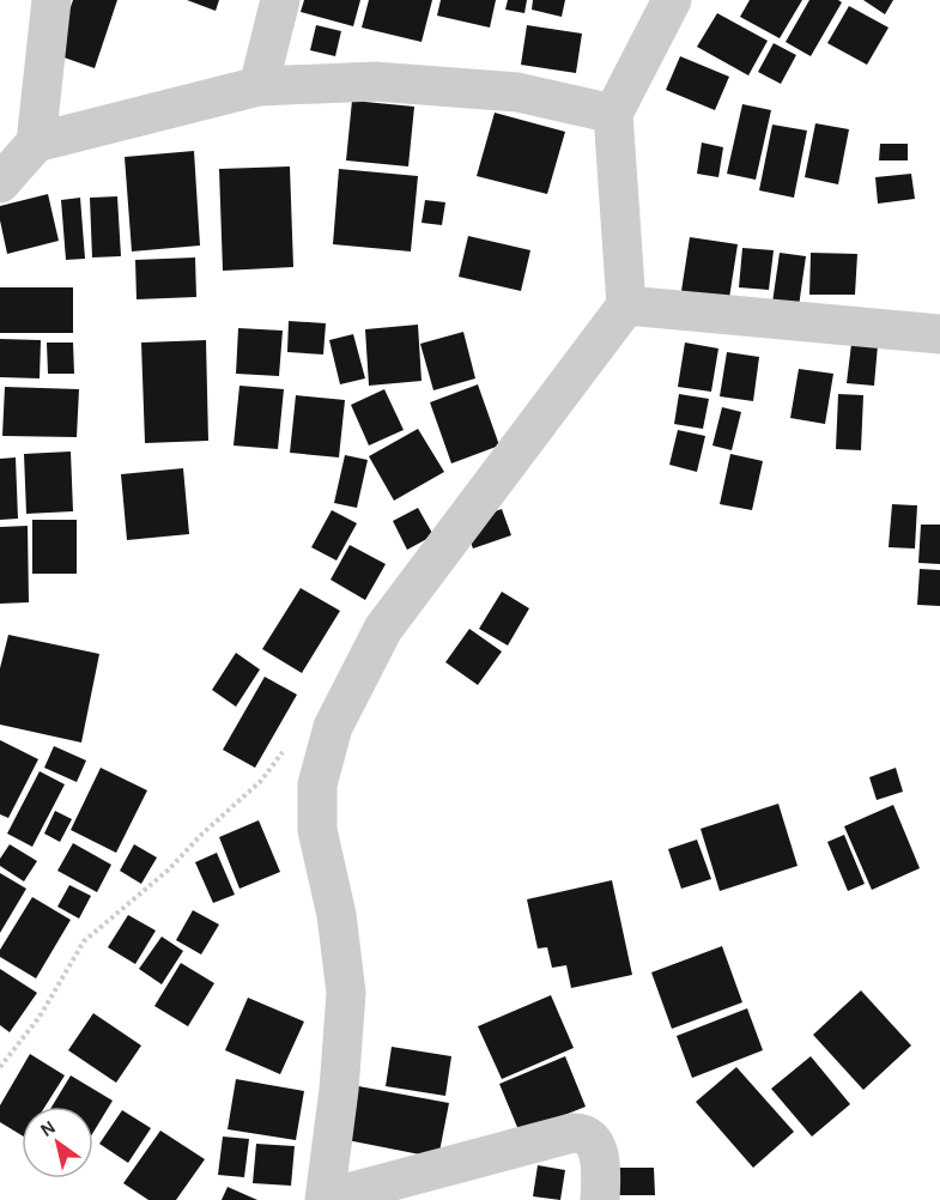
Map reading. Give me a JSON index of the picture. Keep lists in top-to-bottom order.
{
  "north": "top left"
}
